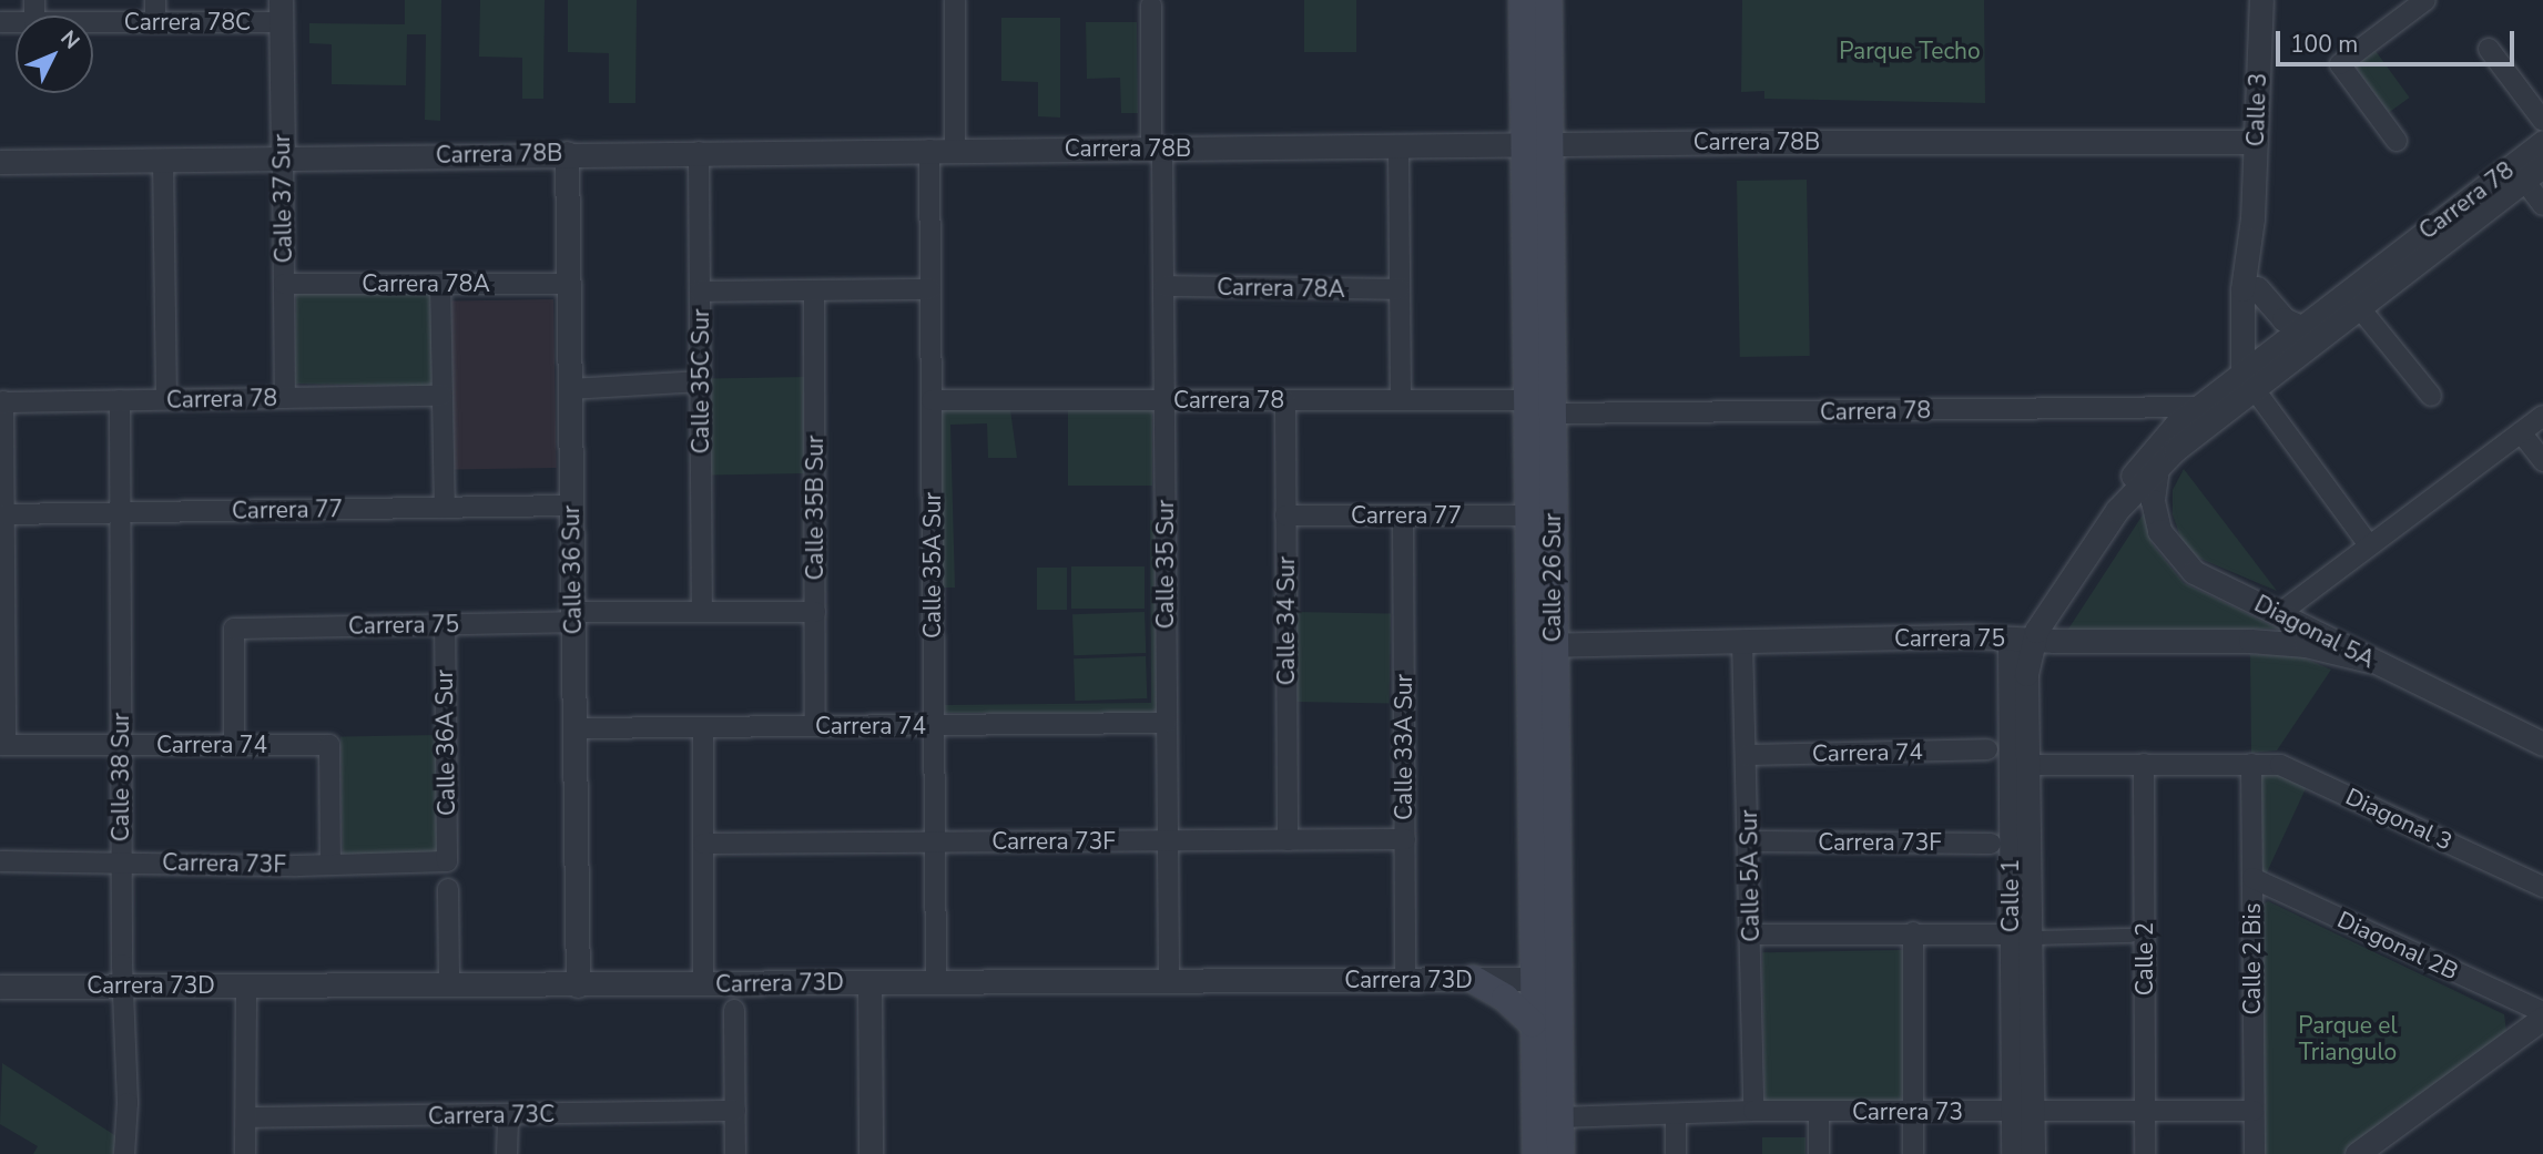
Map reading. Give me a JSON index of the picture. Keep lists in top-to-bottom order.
{
  "streets": {
    "main road": ["Calle 26 Sur"],
    "street": [
      "Carrera 78C",
      "Calle 3",
      "Carrera 78B",
      "Calle 37 Sur",
      "Carrera 78",
      "Carrera 78A",
      "Calle 35C Sur",
      "Calle 35B Sur",
      "Carrera 77",
      "Calle 35 Sur",
      "Calle 35A Sur",
      "Calle 36 Sur",
      "Calle 34 Sur",
      "Carrera 75",
      "Diagonal 5A",
      "Carrera 74",
      "Calle 36A Sur",
      "Calle 33A Sur",
      "Calle 38 Sur",
      "Diagonal 3",
      "Carrera 73F",
      "Calle 5A Sur",
      "Calle 1",
      "Diagonal 2B",
      "Calle 2",
      "Calle 2 Bis",
      "Carrera 73D",
      "Carrera 73",
      "Carrera 73C"
    ]
  },
  "crossings": [
    ["Carrera 78C", "Calle 37 Sur"],
    ["Calle 3", "Carrera 78B"],
    ["Calle 3", "Carrera 78"],
    ["Carrera 78B", "Calle 37 Sur"],
    ["Carrera 78B", "Calle 35C Sur"],
    ["Carrera 78B", "Calle 35 Sur"],
    ["Carrera 78B", "Calle 35A Sur"],
    ["Carrera 78B", "Calle 36 Sur"],
    ["Carrera 78B", "Calle 26 Sur"],
    ["Calle 37 Sur", "Carrera 78"],
    ["Calle 37 Sur", "Carrera 78A"],
    ["Carrera 78", "Calle 35 Sur"],
    ["Carrera 78", "Calle 35A Sur"],
    ["Carrera 78", "Calle 26 Sur"],
    ["Carrera 78", "Calle 34 Sur"],
    ["Carrera 78", "Calle 38 Sur"],
    ["Carrera 78A", "Calle 35 Sur"],
    ["Carrera 78A", "Calle 36 Sur"],
    ["Calle 35C Sur", "Carrera 75"],
    ["Calle 35B Sur", "Carrera 75"],
    ["Calle 35B Sur", "Carrera 74"],
    ["Carrera 77", "Calle 36 Sur"],
    ["Carrera 77", "Calle 26 Sur"],
    ["Carrera 77", "Calle 34 Sur"],
    ["Carrera 77", "Calle 33A Sur"],
    ["Carrera 77", "Calle 38 Sur"],
    ["Calle 35 Sur", "Carrera 74"],
    ["Calle 35 Sur", "Carrera 73F"],
    ["Calle 35 Sur", "Carrera 73D"],
    ["Calle 35A Sur", "Carrera 74"],
    ["Calle 35A Sur", "Carrera 73F"],
    ["Calle 35A Sur", "Carrera 73D"],
    ["Calle 36 Sur", "Carrera 75"],
    ["Calle 36 Sur", "Carrera 74"],
    ["Calle 36 Sur", "Carrera 73D"],
    ["Calle 26 Sur", "Carrera 75"],
    ["Calle 26 Sur", "Carrera 73D"],
    ["Calle 26 Sur", "Carrera 73"],
    ["Calle 34 Sur", "Carrera 73F"],
    ["Carrera 75", "Diagonal 5A"],
    ["Carrera 75", "Carrera 74"],
    ["Carrera 75", "Calle 36A Sur"],
    ["Carrera 75", "Calle 5A Sur"],
    ["Carrera 75", "Calle 1"],
    ["Carrera 74", "Calle 38 Sur"],
    ["Carrera 74", "Carrera 73F"],
    ["Carrera 74", "Calle 5A Sur"],
    ["Calle 36A Sur", "Carrera 73F"],
    ["Calle 33A Sur", "Carrera 73F"],
    ["Calle 33A Sur", "Carrera 73D"],
    ["Calle 38 Sur", "Carrera 73F"],
    ["Calle 38 Sur", "Carrera 73D"],
    ["Diagonal 3", "Calle 2 Bis"],
    ["Carrera 73F", "Calle 5A Sur"],
    ["Carrera 73F", "Calle 1"],
    ["Calle 5A Sur", "Carrera 73"],
    ["Calle 1", "Carrera 73"],
    ["Diagonal 2B", "Calle 2 Bis"],
    ["Calle 2", "Carrera 73"],
    ["Calle 2 Bis", "Carrera 73"]
  ],
  "parks": ["Parque Techo", "Parque el Triangulo"],
  "scale_bar": "100 m",
  "north": "top right"
}
